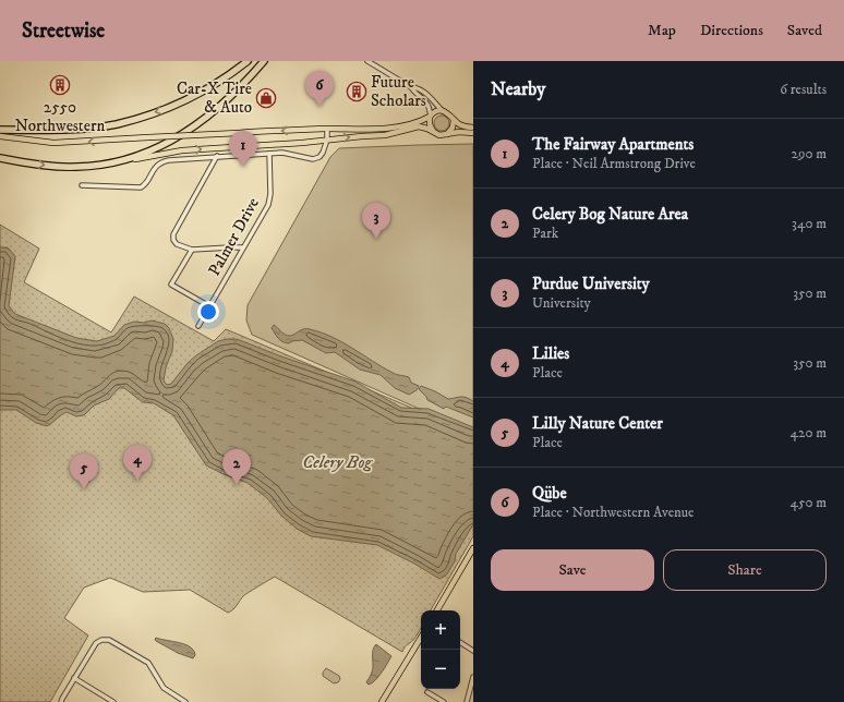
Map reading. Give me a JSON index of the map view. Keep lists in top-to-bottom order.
{
  "streets": {
    "street": ["Palmer Drive"]
  },
  "water": ["Celery Bog"],
  "places": {
    "building": ["2550 Northwestern", "Future Scholars"],
    "shop": ["Car-X Tire & Auto"]
  },
  "page": {
    "header": "Streetwise",
    "nav": ["Map", "Directions", "Saved"],
    "heading": ["Nearby", "6 results"],
    "pins": [
      "6",
      "1",
      "3",
      "4",
      "2",
      "5"
    ],
    "list": [
      {
        "mark": "1",
        "name": "The Fairway Apartments",
        "note": "Place · Neil Armstrong Drive",
        "value": "290 m"
      },
      {
        "mark": "2",
        "name": "Celery Bog Nature Area",
        "note": "Park",
        "value": "340 m"
      },
      {
        "mark": "3",
        "name": "Purdue University",
        "note": "University",
        "value": "350 m"
      },
      {
        "mark": "4",
        "name": "Lilies",
        "note": "Place",
        "value": "350 m"
      },
      {
        "mark": "5",
        "name": "Lilly Nature Center",
        "note": "Place",
        "value": "420 m"
      },
      {
        "mark": "6",
        "name": "Qübe",
        "note": "Place · Northwestern Avenue",
        "value": "450 m"
      }
    ],
    "buttons": ["Save", "Share"],
    "map_buttons": ["+", "−"]
  }
}
